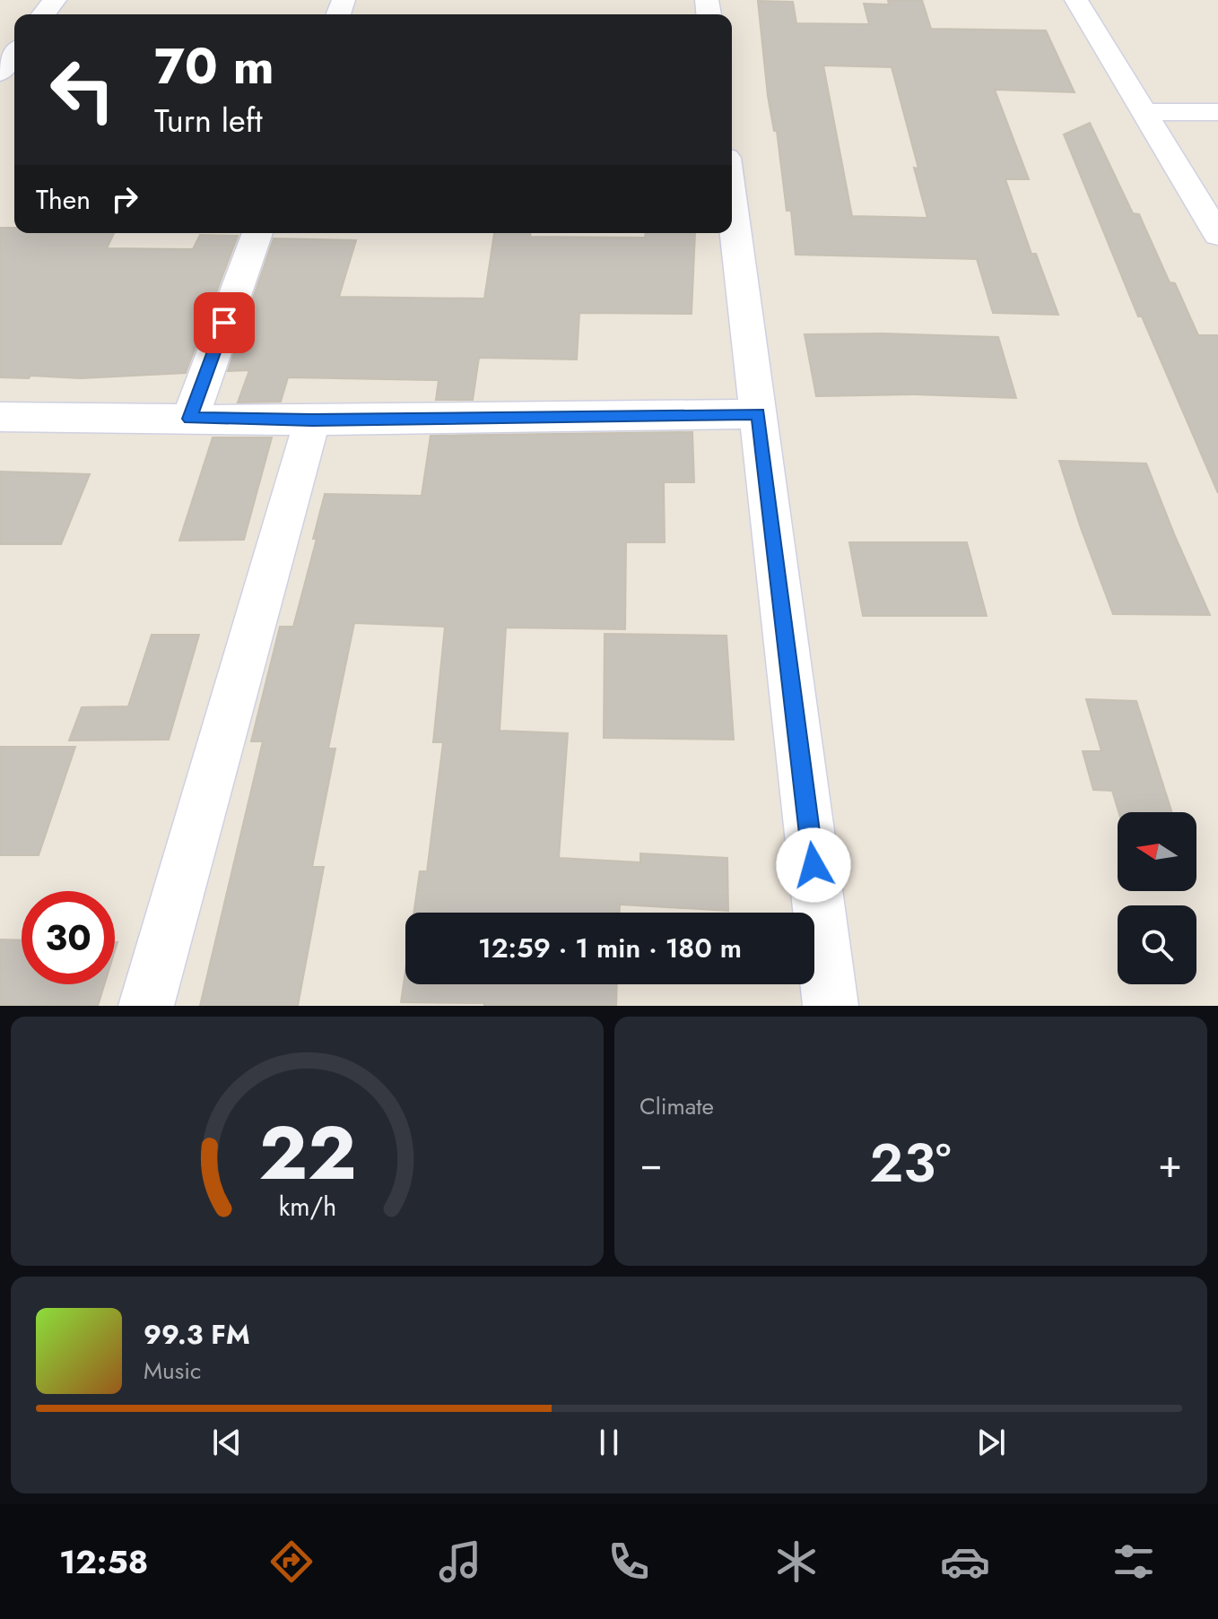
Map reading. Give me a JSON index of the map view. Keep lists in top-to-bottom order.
{
  "north": "left",
  "page": {
    "turn": ["70 m", "Turn left"],
    "then": "Then",
    "limit": "30",
    "trip": "12:59 · 1 min · 180 m",
    "tile": "Climate",
    "heat": ["−", "23°", "+"],
    "song": ["99.3 FM", "Music"],
    "tabs": "12:58",
    "gauge": ["22", "km/h"]
  }
}
